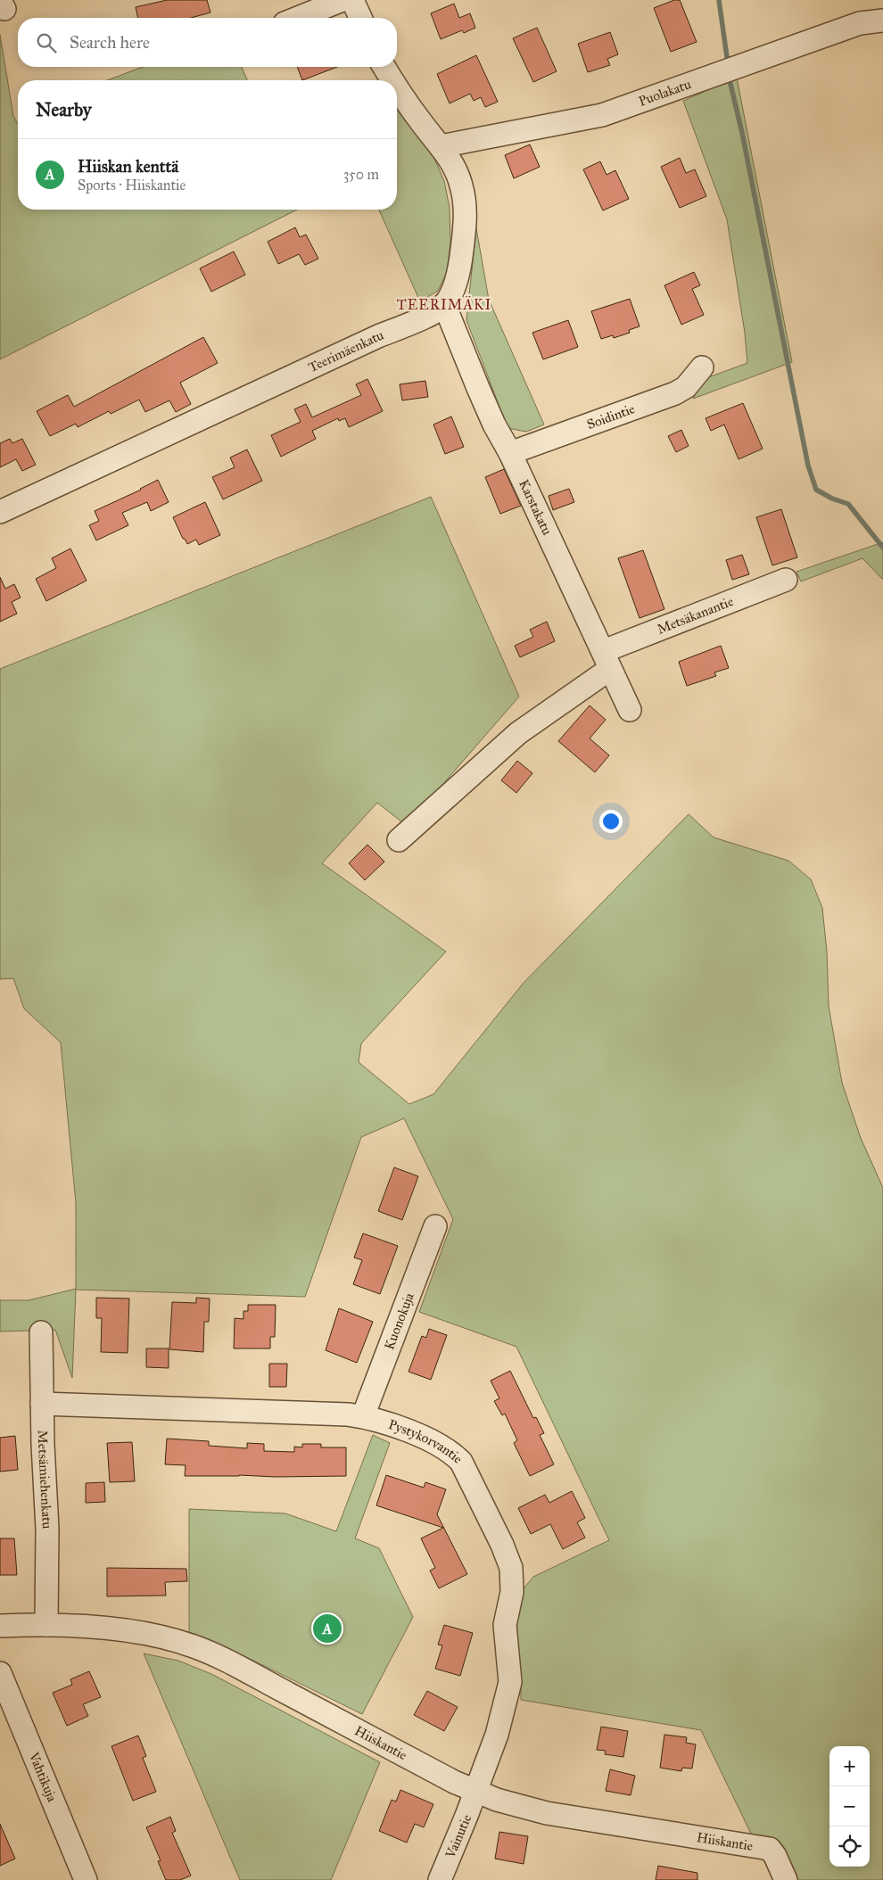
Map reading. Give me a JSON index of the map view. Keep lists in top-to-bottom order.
{
  "streets": {
    "street": [
      "Puolakatu",
      "Teerimäenkatu",
      "Soidintie",
      "Karstakatu",
      "Metsäkanantie",
      "Kuonokuja",
      "Pystykorvantie",
      "Metsämiehenkatu",
      "Hiiskantie",
      "Vahtikuja",
      "Vainutie"
    ]
  },
  "crossings": [
    ["Teerimäenkatu", "Karstakatu"],
    ["Soidintie", "Karstakatu"],
    ["Karstakatu", "Metsäkanantie"],
    ["Kuonokuja", "Pystykorvantie"],
    ["Pystykorvantie", "Metsämiehenkatu"],
    ["Pystykorvantie", "Hiiskantie"],
    ["Pystykorvantie", "Vainutie"],
    ["Metsämiehenkatu", "Hiiskantie"],
    ["Hiiskantie", "Vainutie"]
  ],
  "districts": ["TEERIMÄKI"],
  "page": {
    "search": "Search here",
    "heading": "Nearby",
    "list": [
      {
        "mark": "A",
        "name": "Hiiskan kenttä",
        "note": "Sports · Hiiskantie",
        "value": "350 m"
      }
    ],
    "pins": "A",
    "map_buttons": ["+", "−"]
  }
}
